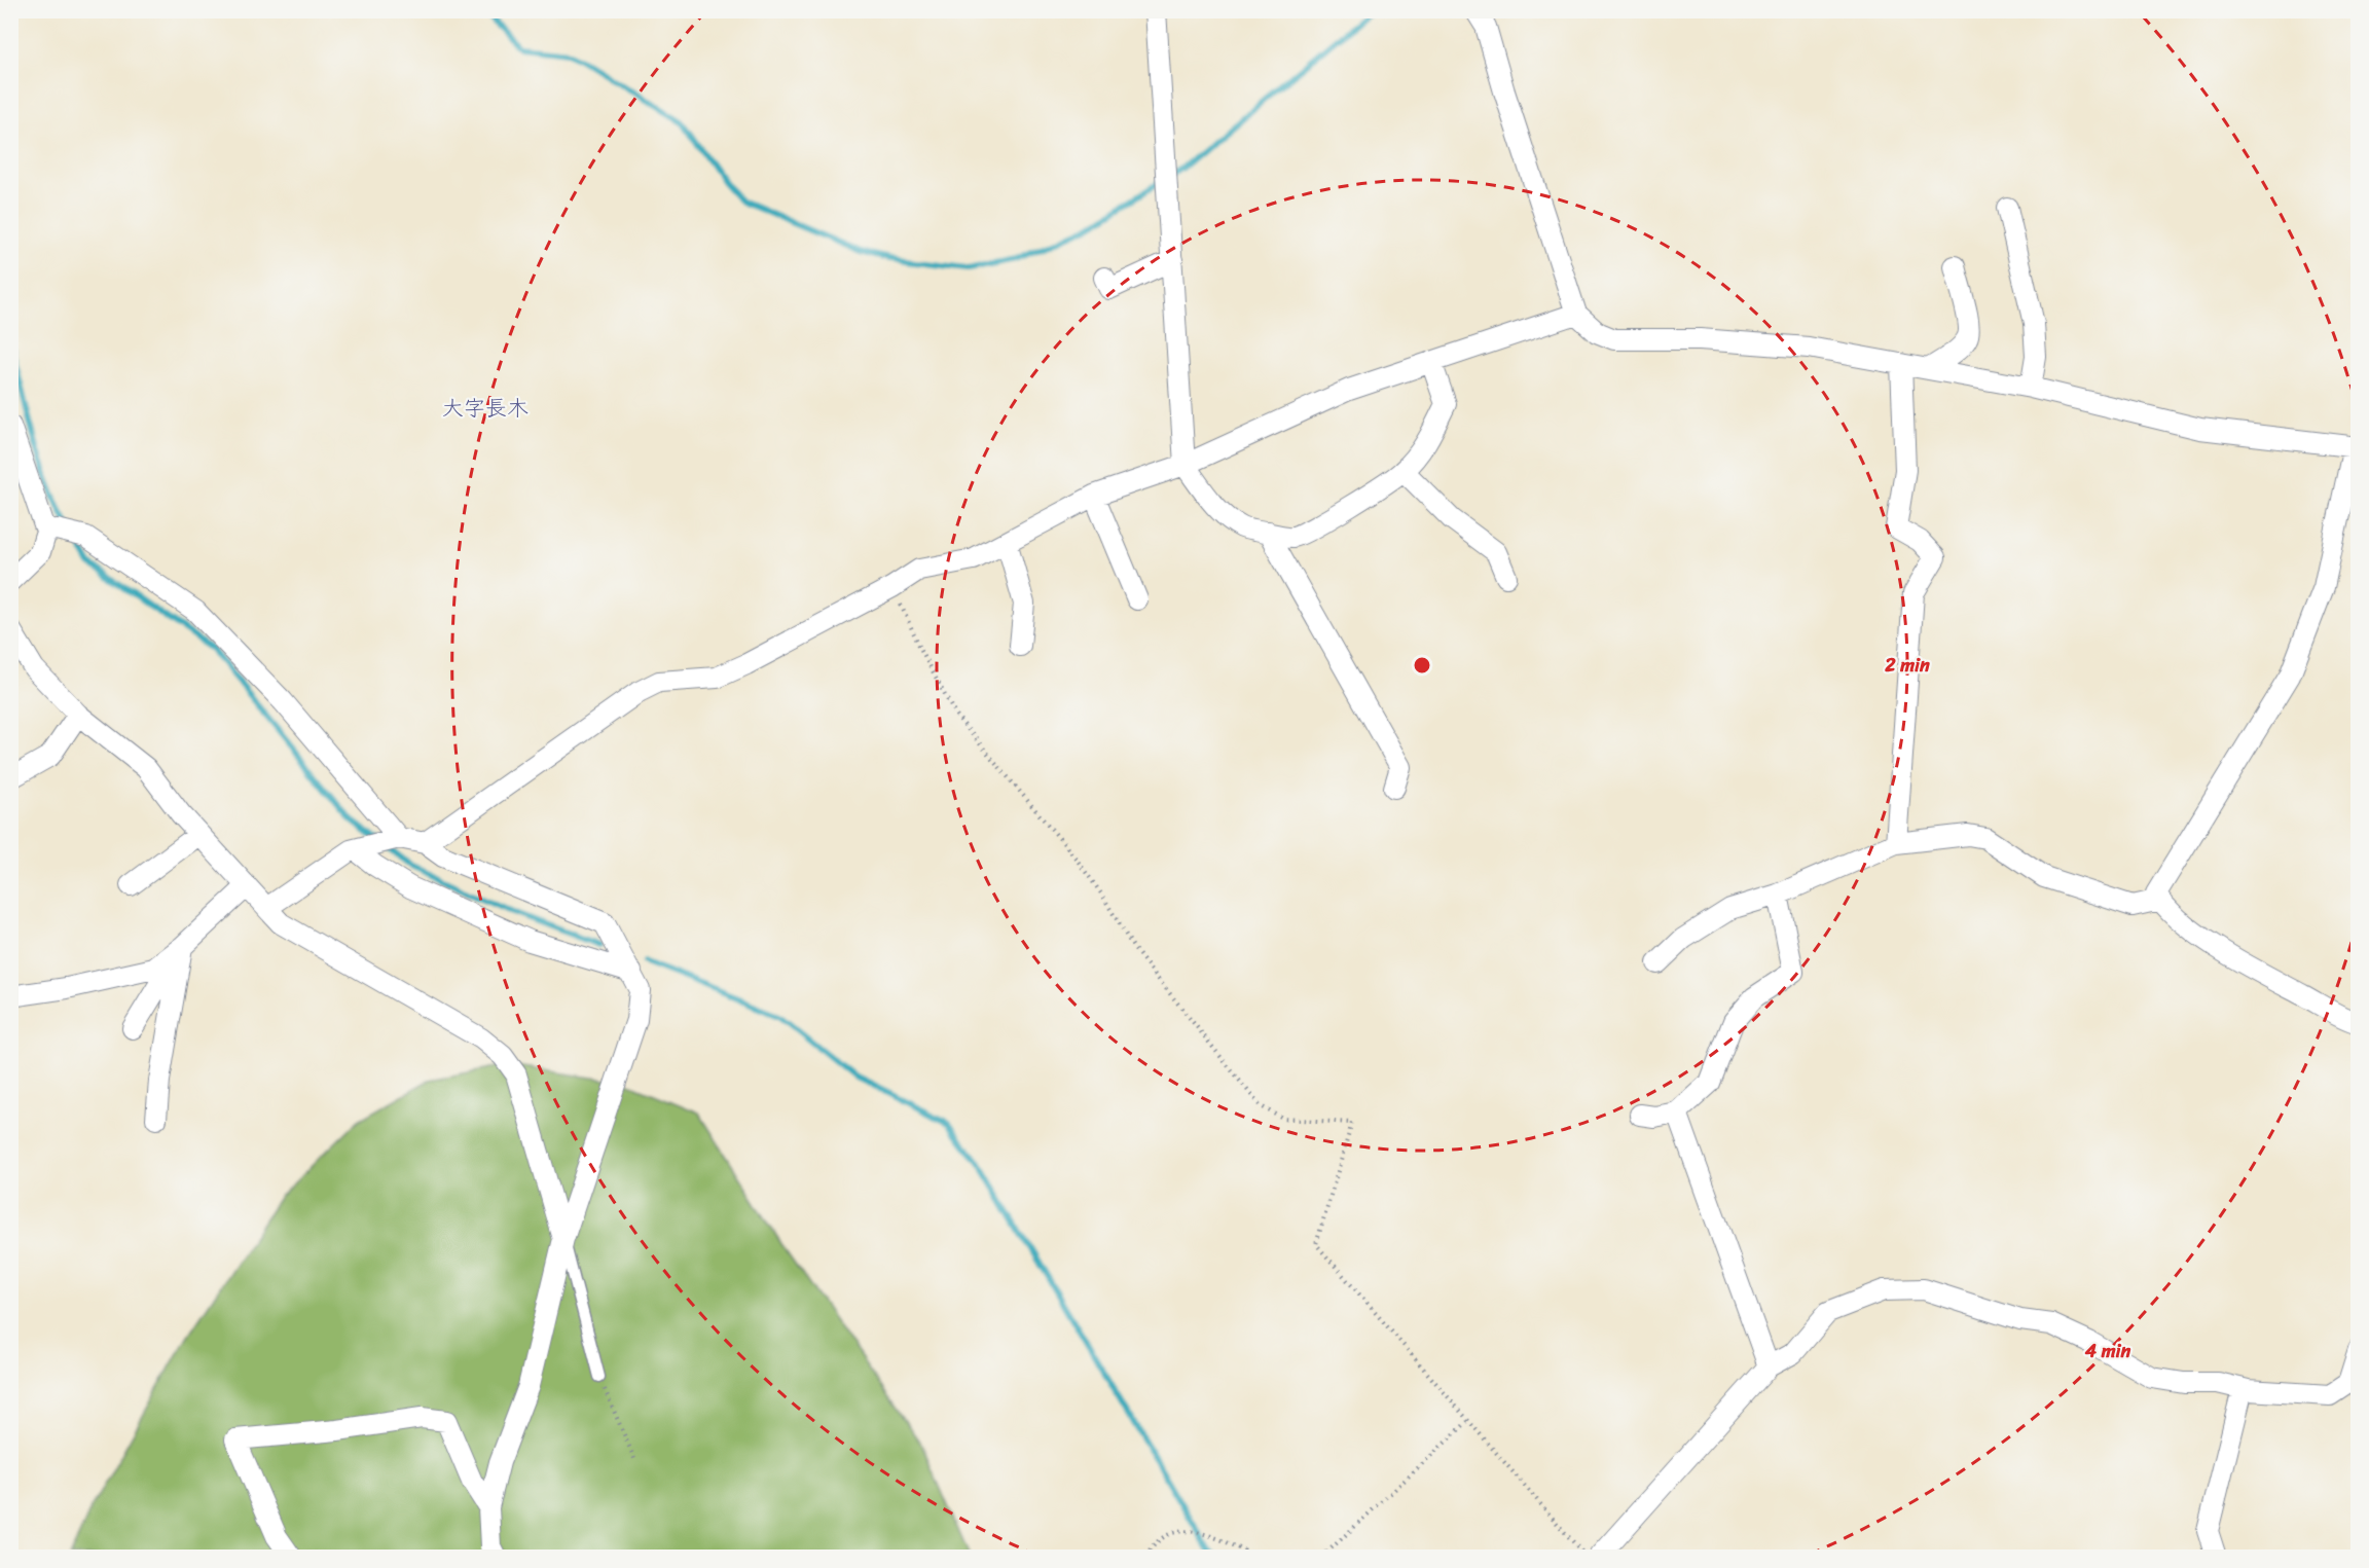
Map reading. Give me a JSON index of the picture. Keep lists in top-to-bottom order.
{
  "districts": ["大字長木"],
  "rings": ["2 min", "4 min"]
}
